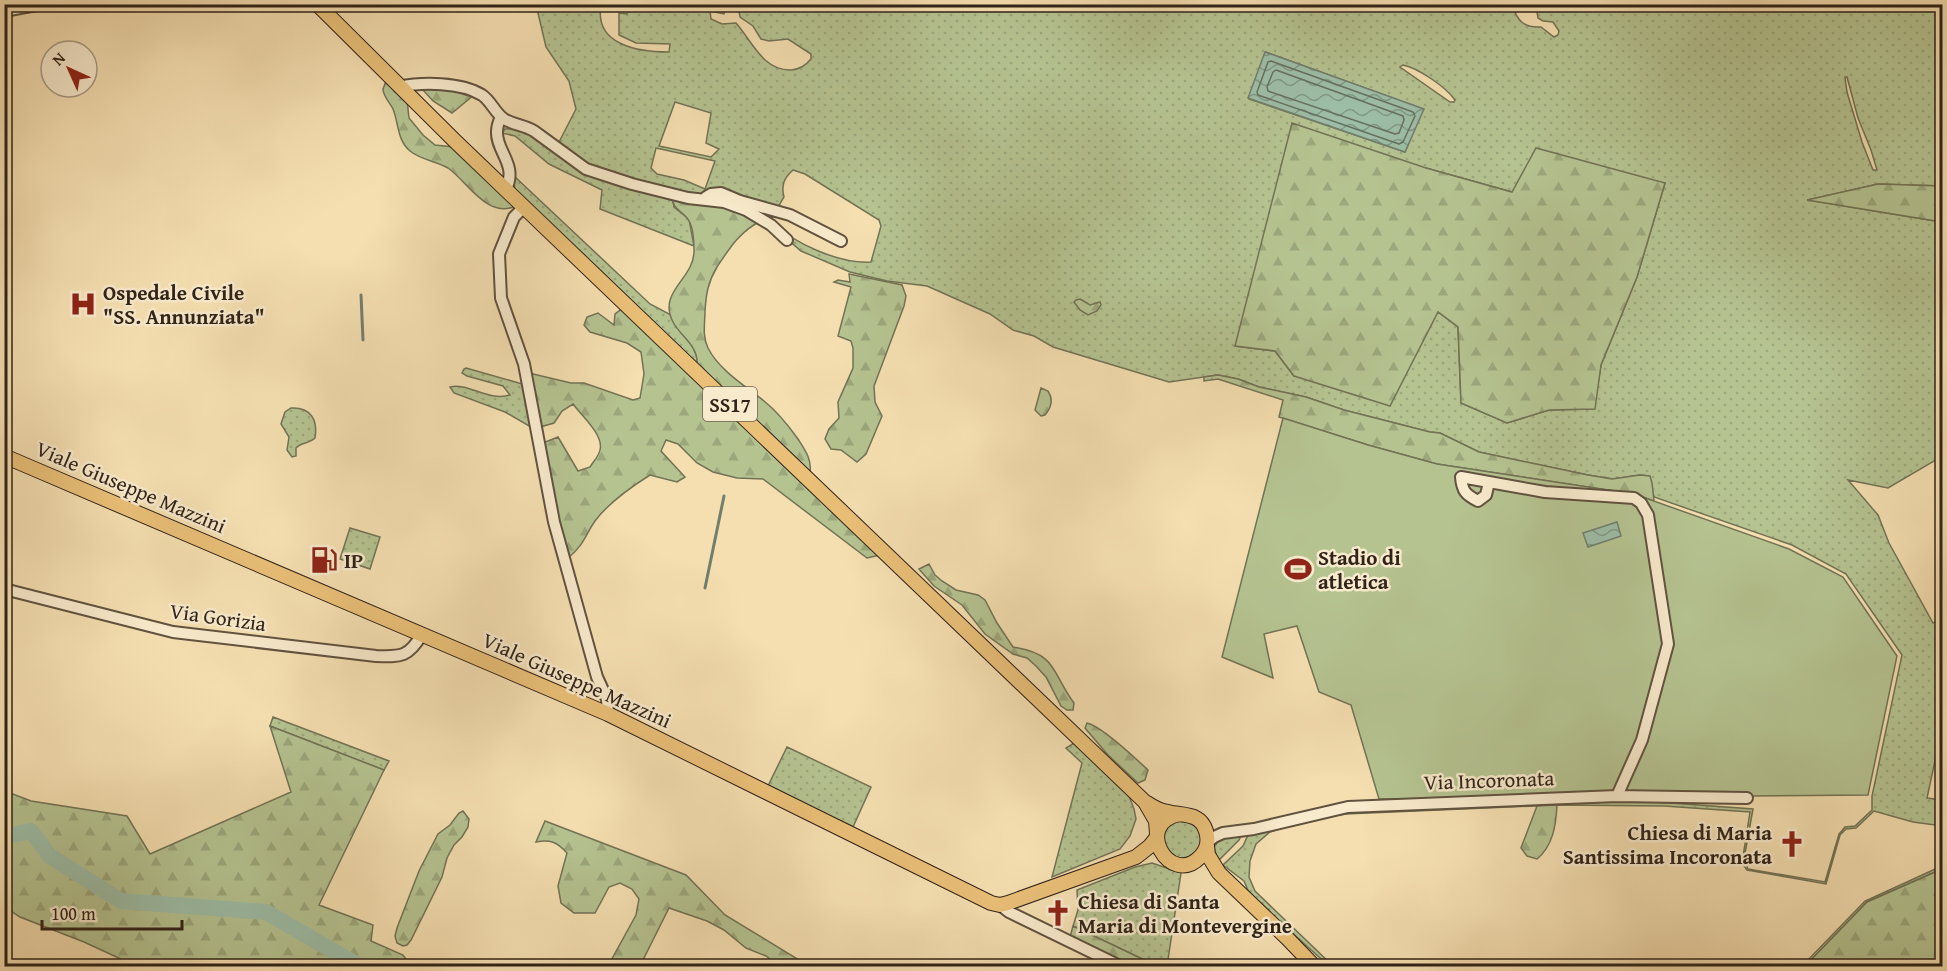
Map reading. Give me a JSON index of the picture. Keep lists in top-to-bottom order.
{
  "streets": {
    "main road": ["SS17", "Viale Giuseppe Mazzini"],
    "street": ["Via Gorizia", "Via Incoronata"]
  },
  "crossings": [
    ["SS17", "Via Incoronata"],
    ["Viale Giuseppe Mazzini", "Via Gorizia"]
  ],
  "places": {
    "hospital": ["Ospedale Civile \"SS. Annunziata\""],
    "fuel station": ["IP"],
    "sports": ["Stadio di atletica"],
    "church": ["Chiesa di Maria Santissima Incoronata", "Chiesa di Santa Maria di Montevergine"]
  },
  "scale_bar": "100 m",
  "north": "top left"
}
